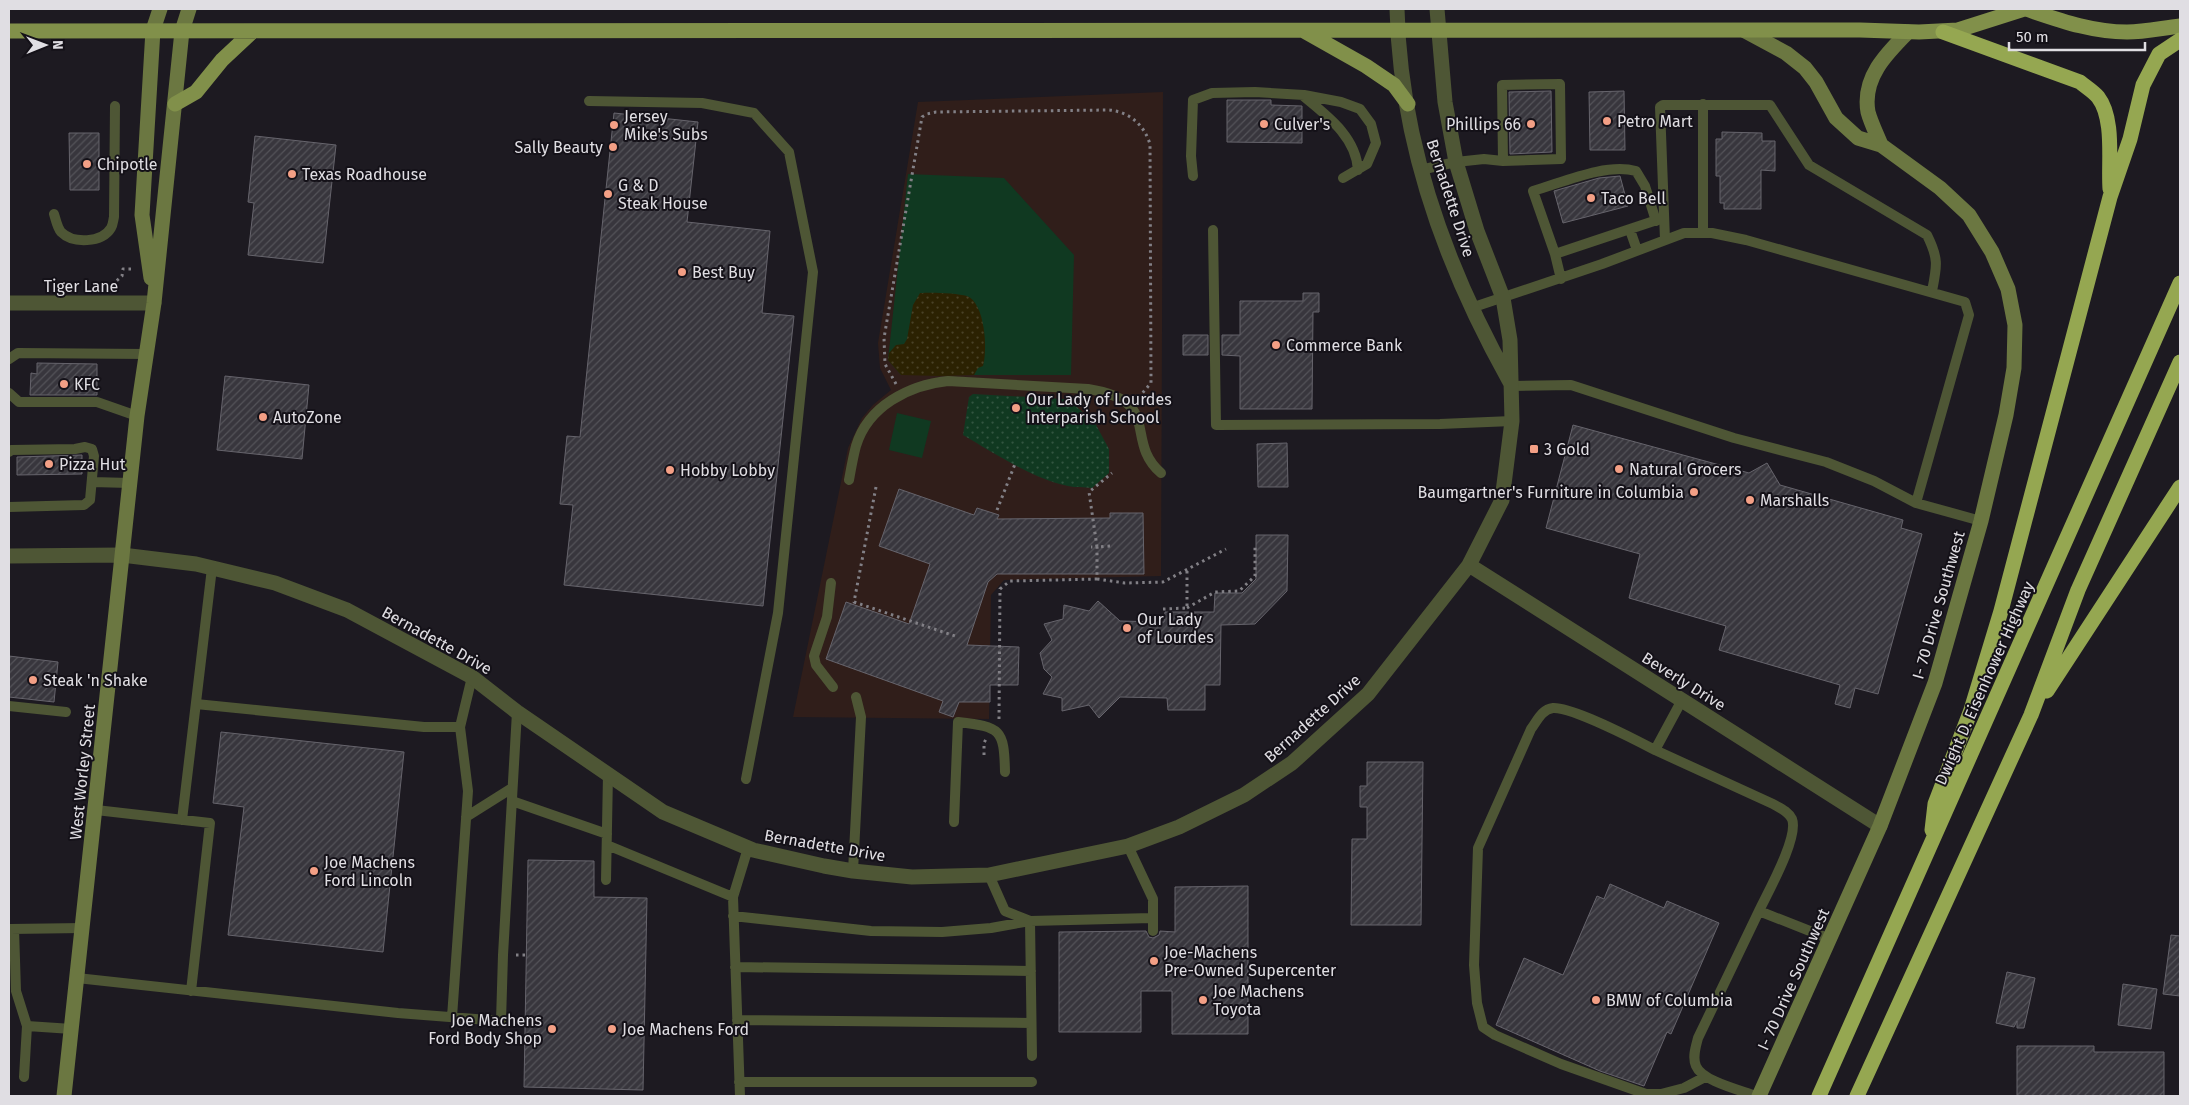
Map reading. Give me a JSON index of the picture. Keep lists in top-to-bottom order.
{
  "streets": {
    "highway": ["Dwight D. Eisenhower Highway"],
    "street": [
      "Bernadette Drive",
      "Tiger Lane",
      "I- 70 Drive Southwest",
      "Beverly Drive",
      "West Worley Street"
    ]
  },
  "crossings": [
    ["Bernadette Drive", "Beverly Drive"],
    ["Bernadette Drive", "West Worley Street"],
    ["Tiger Lane", "West Worley Street"],
    ["I- 70 Drive Southwest", "Beverly Drive"]
  ],
  "places": {
    "other": [
      "Petro Mart",
      "Culver's",
      "Phillips 66",
      "Jersey Mike's Subs",
      "Sally Beauty",
      "Chipotle",
      "Texas Roadhouse",
      "G & D Steak House",
      "Taco Bell",
      "Best Buy",
      "Commerce Bank",
      "KFC",
      "Our Lady of Lourdes Interparish School",
      "AutoZone",
      "Pizza Hut",
      "Natural Grocers",
      "Hobby Lobby",
      "Baumgartner's Furniture in Columbia",
      "Marshalls",
      "Our Lady of Lourdes",
      "Steak 'n Shake",
      "Joe Machens Ford Lincoln",
      "Joe-Machens Pre-Owned Supercenter",
      "Joe Machens Toyota",
      "BMW of Columbia",
      "Joe Machens Ford Body Shop",
      "Joe Machens Ford"
    ],
    "transit": ["3 Gold"]
  },
  "scale_bar": "50 m",
  "north": "right"
}
